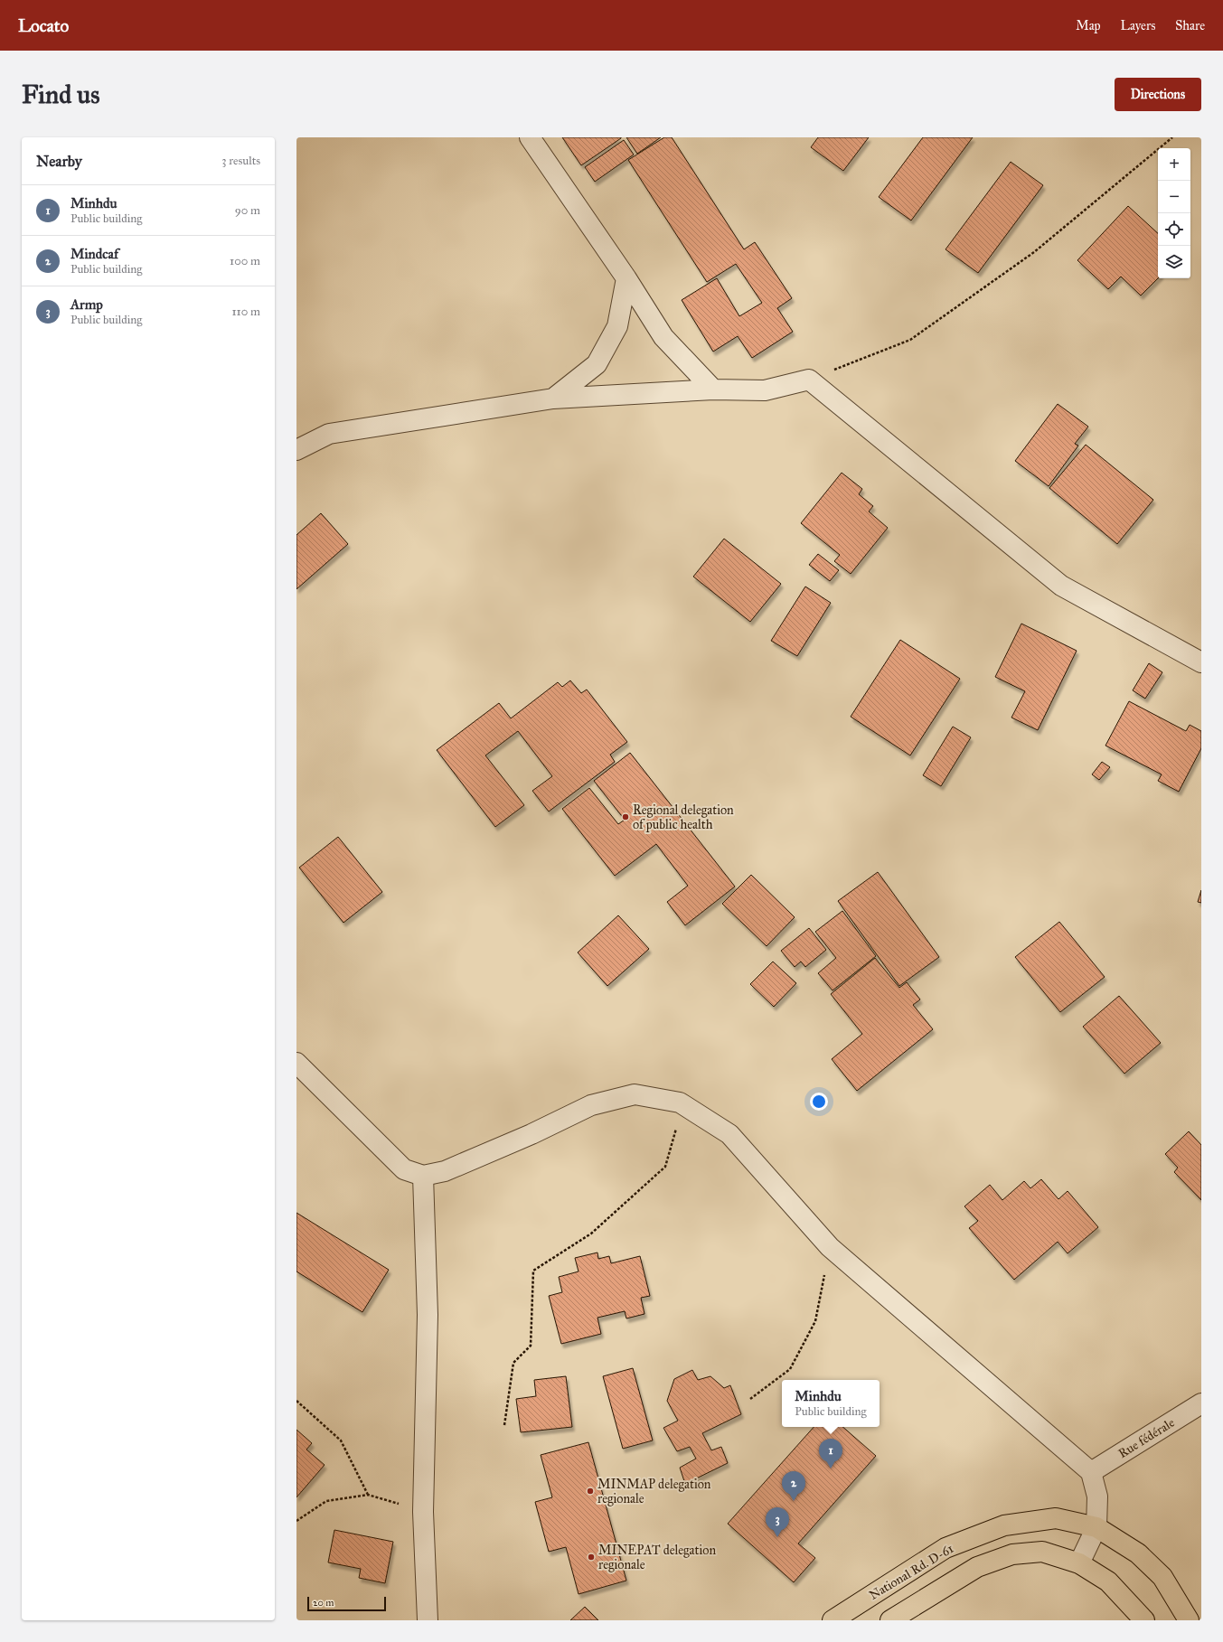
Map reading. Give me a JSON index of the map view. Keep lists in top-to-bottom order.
{
  "streets": {
    "highway": ["National Rd. D-61"],
    "street": ["Rue fédérale"]
  },
  "places": ["Regional delegation of public health", "MINMAP delegation regionale", "MINEPAT delegation regionale"],
  "scale_bar": "20 m",
  "page": {
    "header": "Locato",
    "nav": ["Map", "Layers", "Share"],
    "buttons": "Directions",
    "title": "Find us",
    "heading": ["Nearby", "3 results"],
    "map_buttons": ["+", "−"],
    "list": [
      {
        "mark": "1",
        "name": "Minhdu",
        "note": "Public building",
        "value": "90 m"
      },
      {
        "mark": "2",
        "name": "Mindcaf",
        "note": "Public building",
        "value": "100 m"
      },
      {
        "mark": "3",
        "name": "Armp",
        "note": "Public building",
        "value": "110 m"
      }
    ],
    "popup": ["Minhdu", "Public building"],
    "pins": ["1", "2", "3"],
    "scale": "20 m"
  }
}
